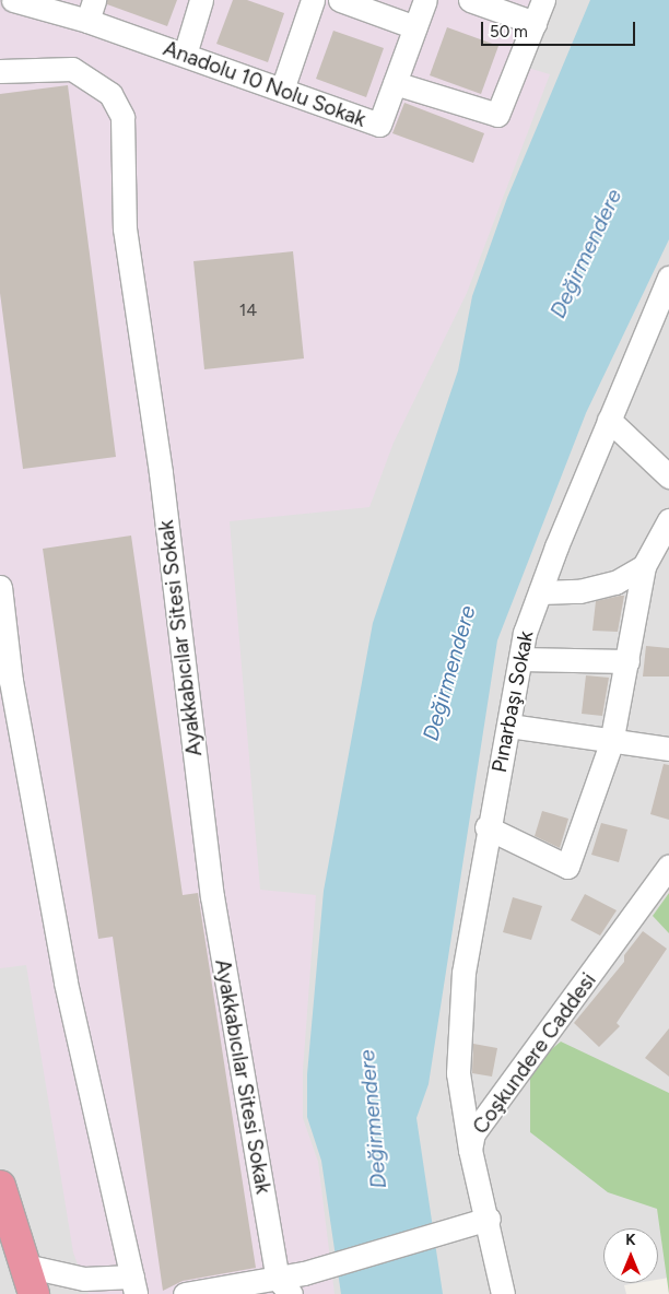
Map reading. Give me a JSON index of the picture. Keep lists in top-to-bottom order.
{
  "streets": {
    "street": [
      "Anadolu 10 Nolu Sokak",
      "Ayakkabıcılar Sitesi Sokak",
      "Pınarbaşı Sokak",
      "Coşkundere Caddesi"
    ]
  },
  "crossings": [
    ["Pınarbaşı Sokak", "Coşkundere Caddesi"]
  ],
  "water": ["Değirmendere"],
  "house_numbers": ["14"],
  "scale_bar": "50 m",
  "north": "top"
}
